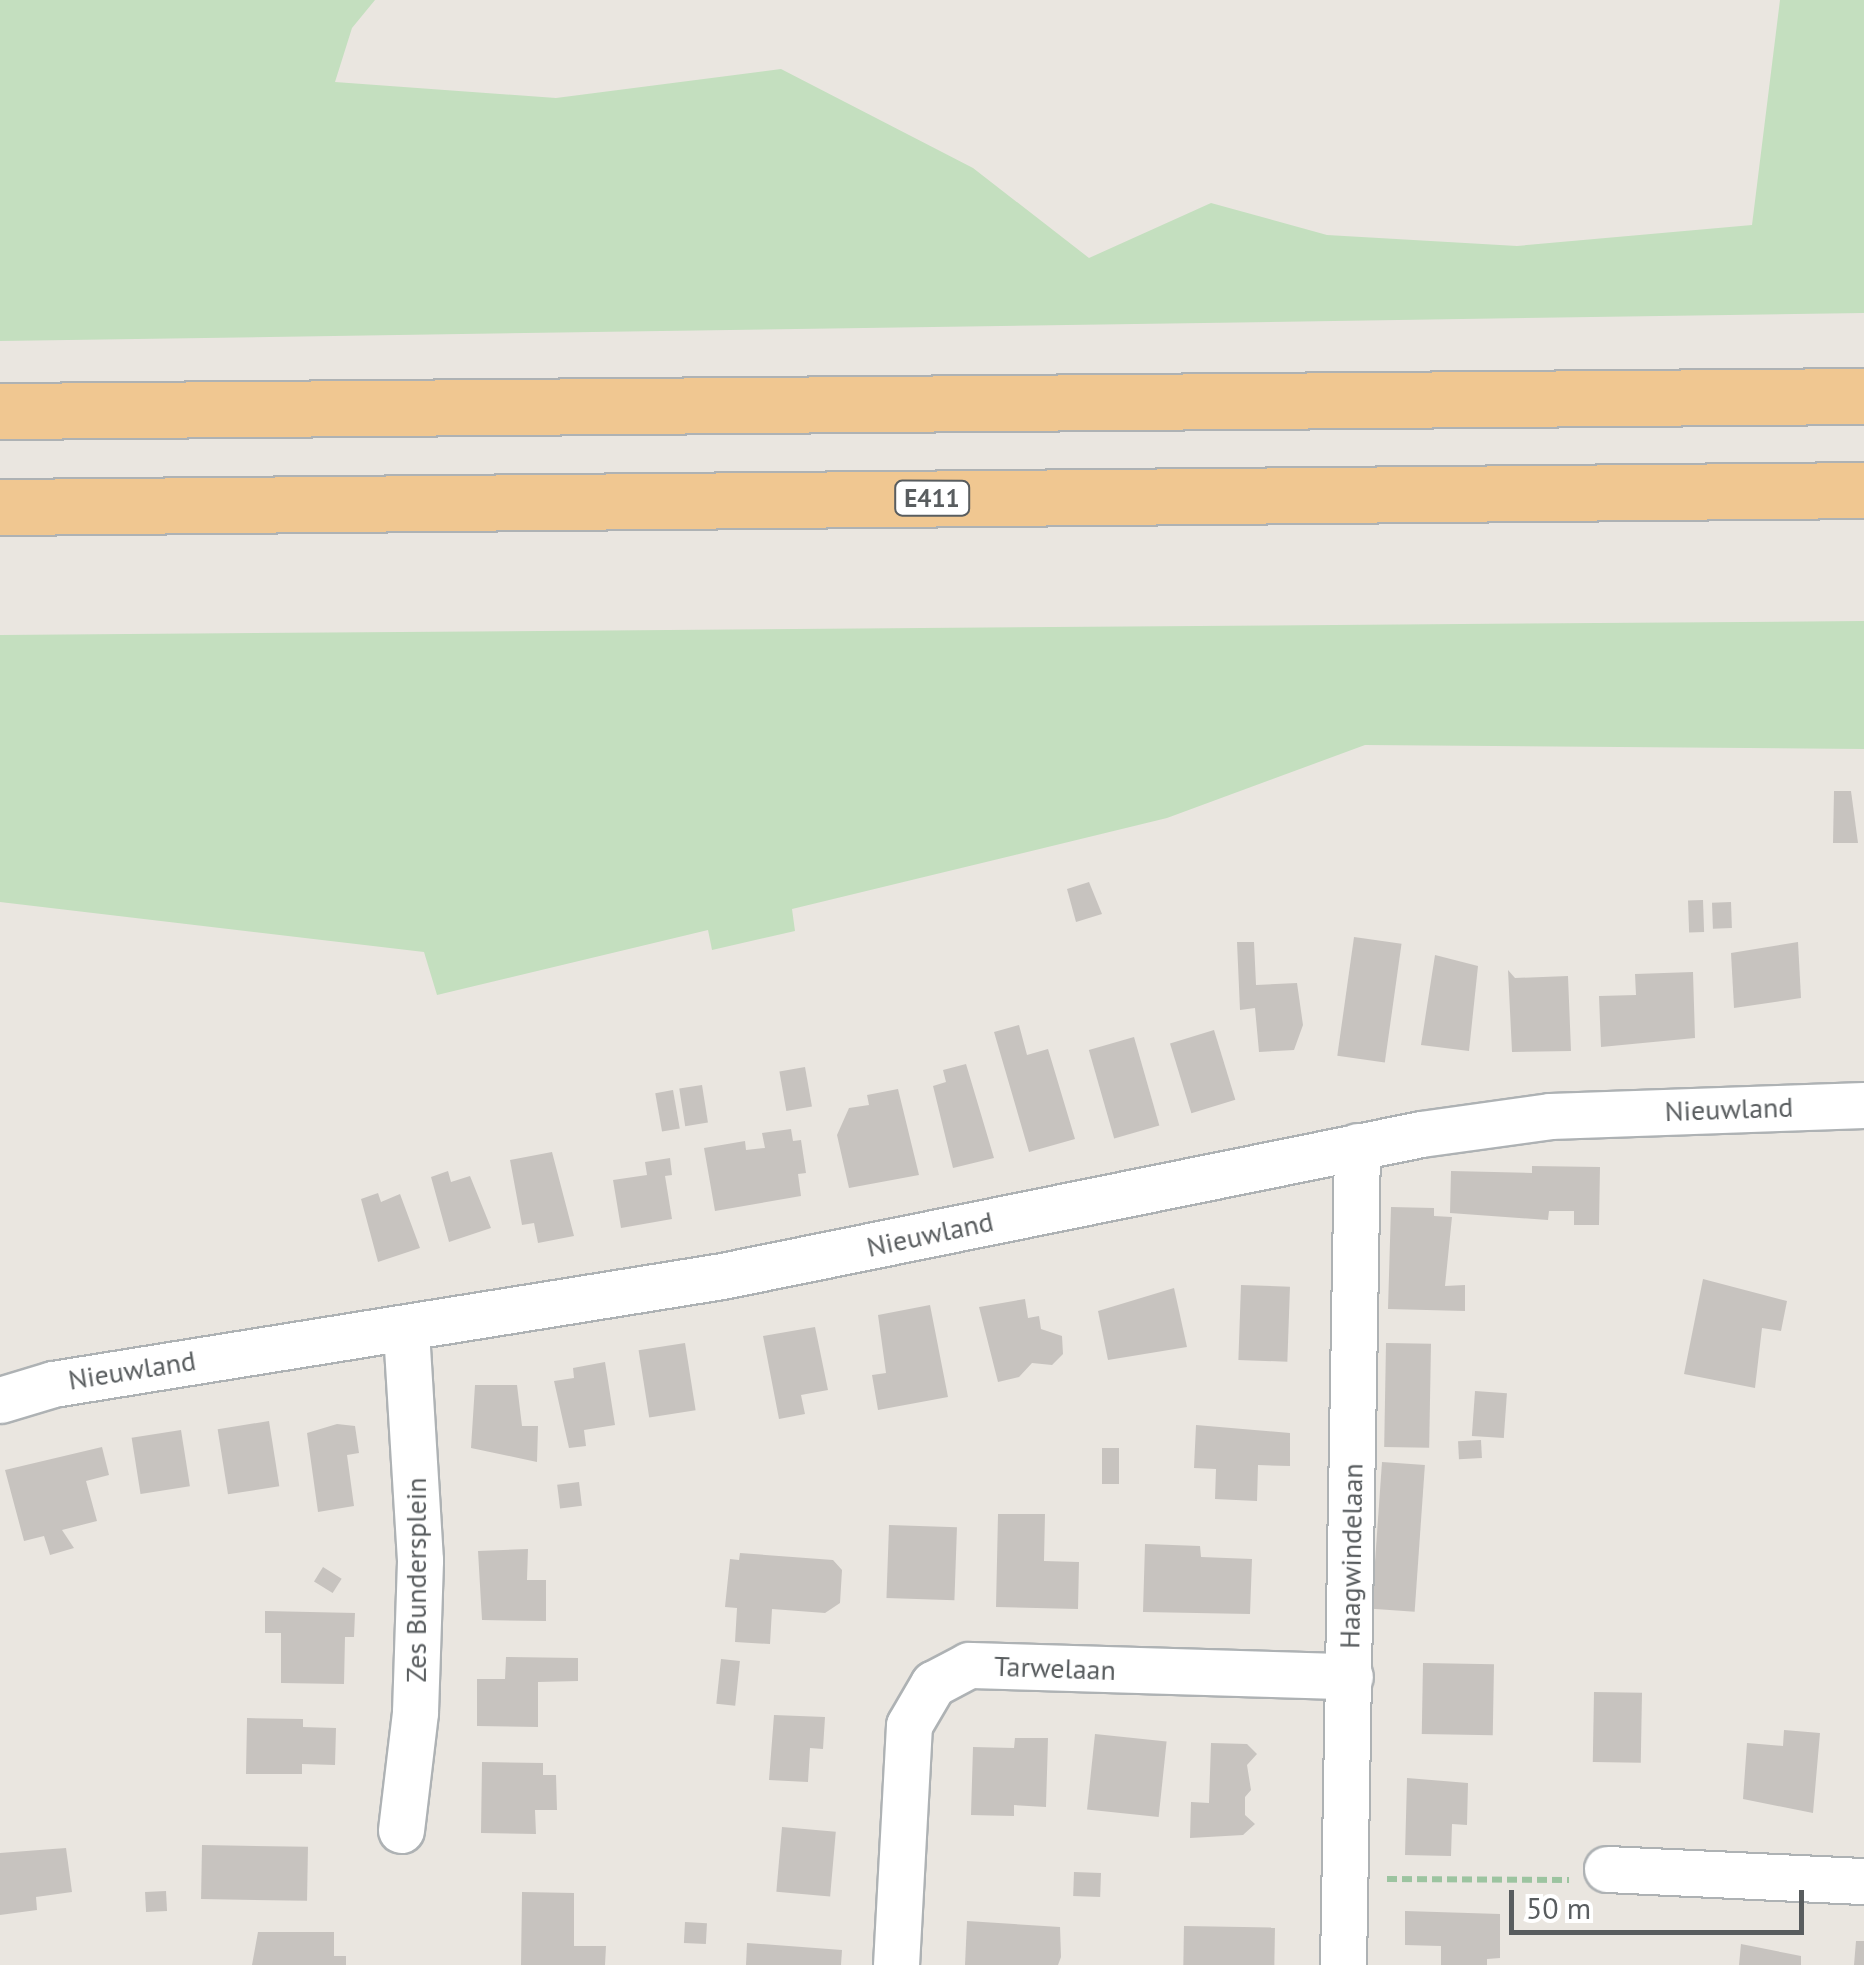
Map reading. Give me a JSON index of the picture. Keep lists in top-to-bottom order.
{
  "streets": {
    "highway": ["E411"],
    "street": [
      "Nieuwland",
      "Haagwindelaan",
      "Zes Bundersplein",
      "Tarwelaan"
    ]
  },
  "crossings": [
    ["Nieuwland", "Haagwindelaan"],
    ["Nieuwland", "Zes Bundersplein"],
    ["Haagwindelaan", "Tarwelaan"]
  ],
  "scale_bar": "50 m"
}
